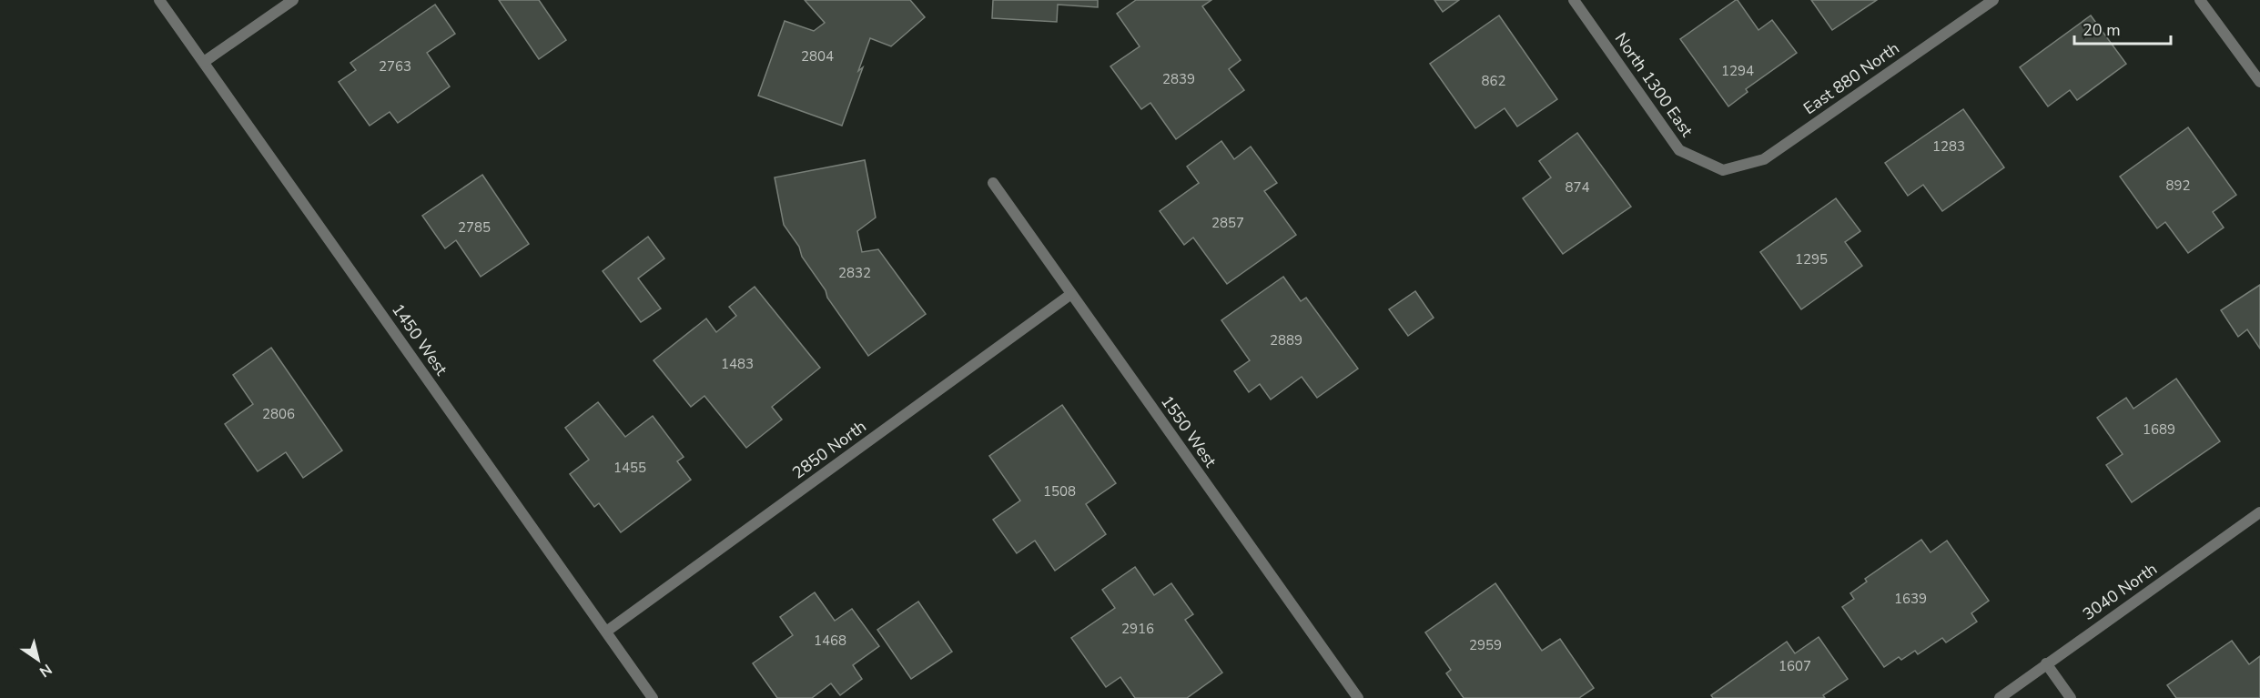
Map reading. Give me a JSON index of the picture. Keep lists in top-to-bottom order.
{
  "streets": {
    "street": [
      "East 880 North",
      "North 1300 East",
      "1450 West",
      "1550 West",
      "2850 North",
      "3040 North"
    ]
  },
  "crossings": [
    ["East 880 North", "North 1300 East"],
    ["1450 West", "2850 North"],
    ["1550 West", "2850 North"]
  ],
  "house_numbers": [
    "2804",
    "2763",
    "1294",
    "2839",
    "862",
    "1283",
    "892",
    "874",
    "2857",
    "2785",
    "1295",
    "2832",
    "2889",
    "1483",
    "2806",
    "1689",
    "1455",
    "1508",
    "1639",
    "2916",
    "1468",
    "2959",
    "1607"
  ],
  "scale_bar": "20 m",
  "north": "bottom right"
}
